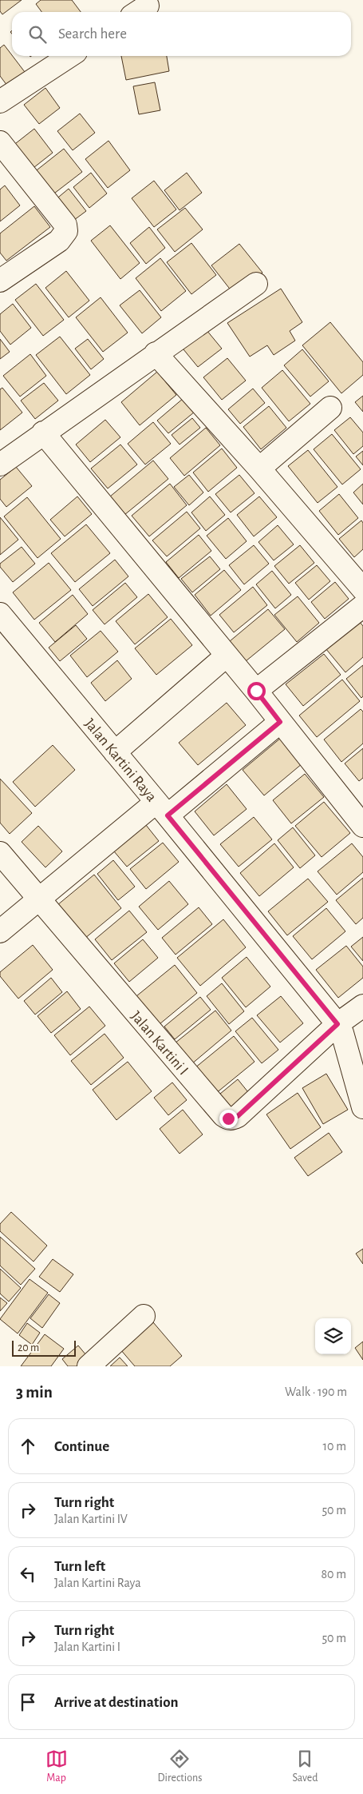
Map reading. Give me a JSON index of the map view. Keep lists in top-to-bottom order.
{
  "streets": {
    "street": ["Jalan Kartini Raya", "Jalan Kartini I"]
  },
  "crossings": [
    ["Jalan Kartini Raya", "Jalan Kartini I"]
  ],
  "scale_bar": "20 m",
  "page": {
    "search": "Search here",
    "scale": "20 m",
    "heading": ["3 min", "Walk · 190 m"],
    "list": [
      ["Continue", "10 m"],
      ["Turn right", "Jalan Kartini IV", "50 m"],
      ["Turn left", "Jalan Kartini Raya", "80 m"],
      ["Turn right", "Jalan Kartini I", "50 m"],
      "Arrive at destination"
    ],
    "nav": ["Map", "Directions", "Saved"]
  }
}
